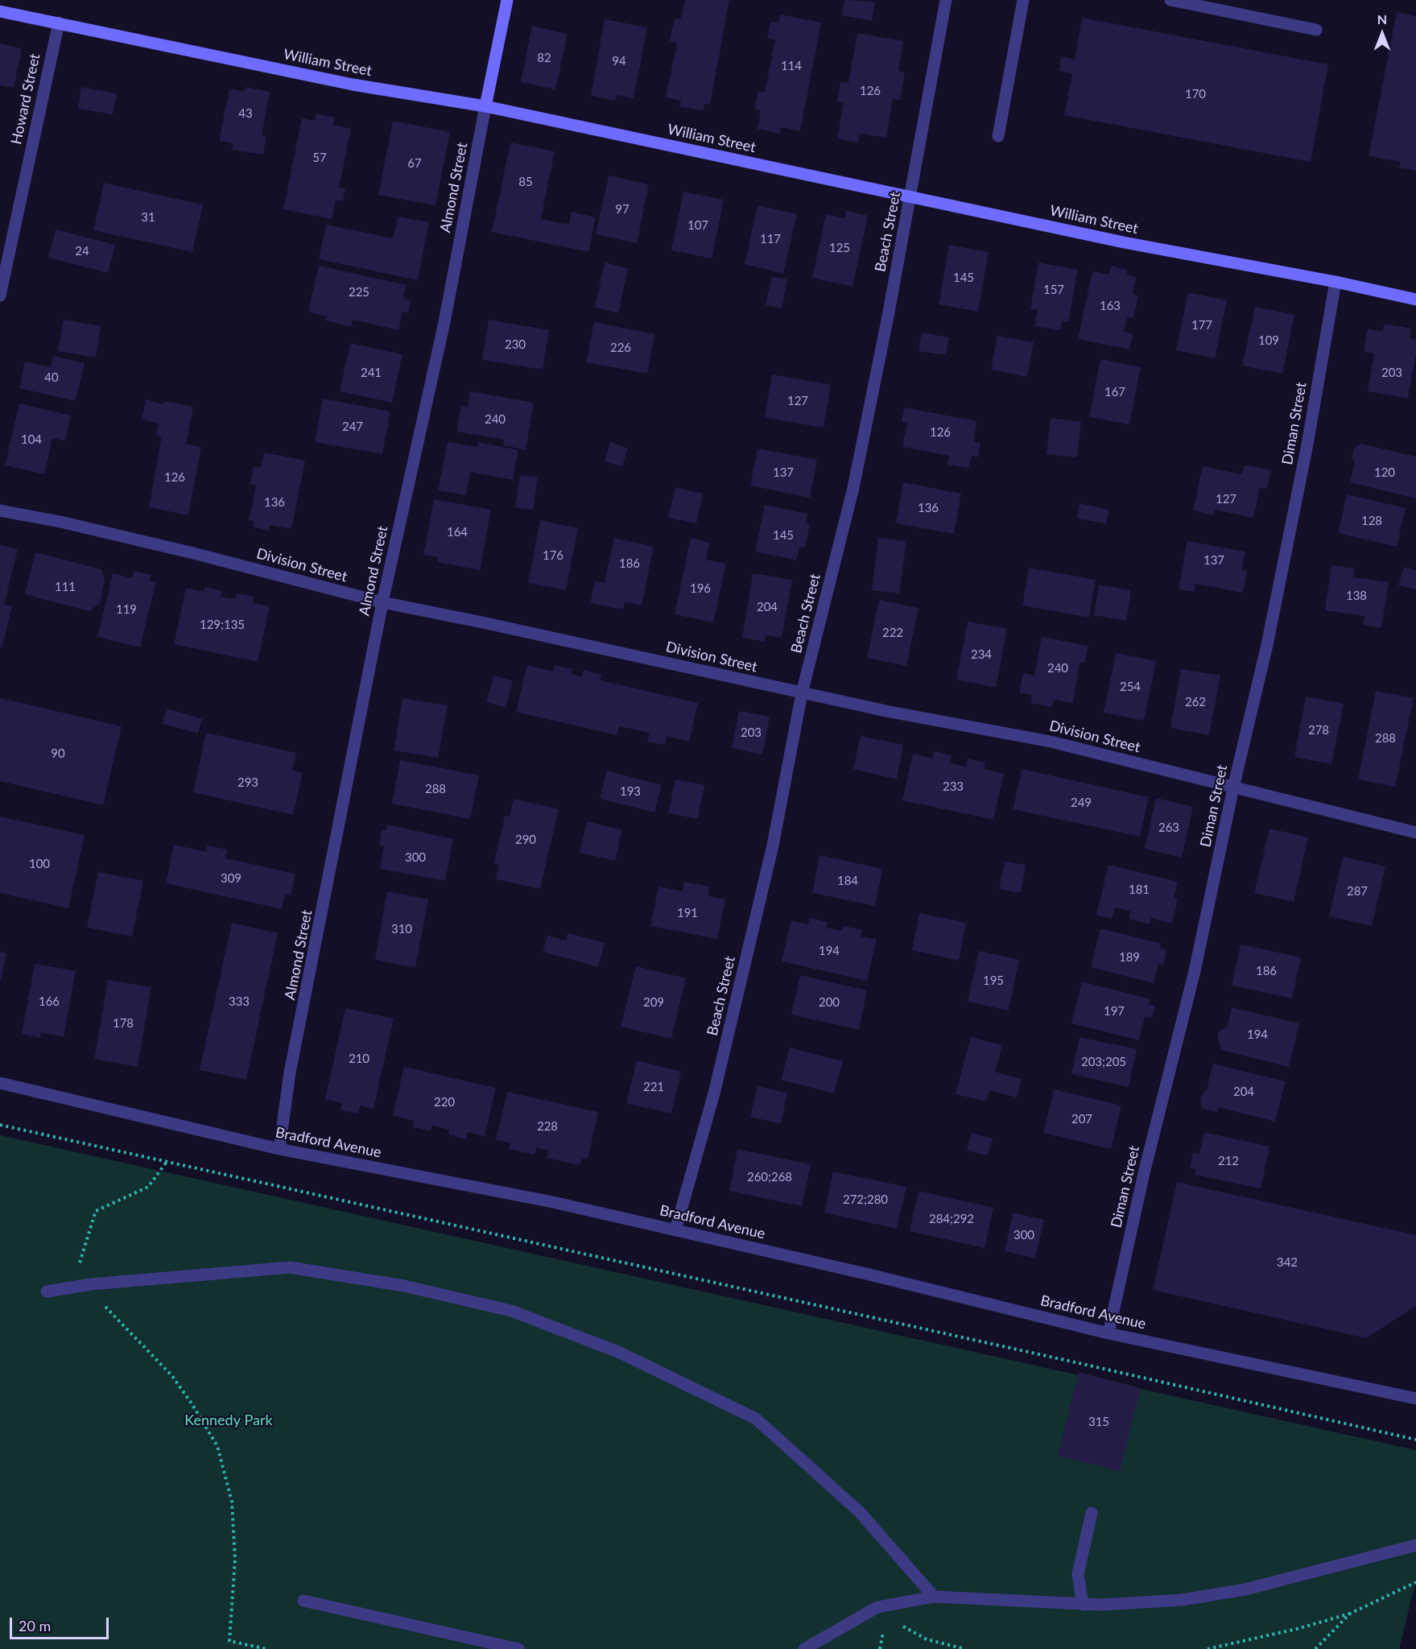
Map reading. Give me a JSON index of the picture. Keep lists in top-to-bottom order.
{
  "streets": {
    "main road": ["William Street", "Almond Street"],
    "street": [
      "Howard Street",
      "Beach Street",
      "Diman Street",
      "Division Street",
      "Bradford Avenue"
    ]
  },
  "crossings": [
    ["William Street", "Howard Street"],
    ["William Street", "Almond Street"],
    ["William Street", "Beach Street"],
    ["William Street", "Diman Street"],
    ["Almond Street", "Division Street"],
    ["Almond Street", "Bradford Avenue"],
    ["Beach Street", "Division Street"],
    ["Beach Street", "Bradford Avenue"],
    ["Diman Street", "Division Street"],
    ["Diman Street", "Bradford Avenue"]
  ],
  "parks": ["Kennedy Park"],
  "house_numbers": [
    "82",
    "94",
    "114",
    "126",
    "170",
    "43",
    "57",
    "67",
    "85",
    "97",
    "31",
    "107",
    "117",
    "125",
    "24",
    "145",
    "157",
    "225",
    "163",
    "177",
    "109",
    "230",
    "226",
    "241",
    "203",
    "40",
    "167",
    "127",
    "240",
    "247",
    "126",
    "104",
    "137",
    "120",
    "126",
    "127",
    "136",
    "136",
    "128",
    "164",
    "145",
    "176",
    "137",
    "186",
    "111",
    "196",
    "138",
    "204",
    "119",
    "129;135",
    "222",
    "234",
    "240",
    "254",
    "262",
    "278",
    "203",
    "288",
    "90",
    "293",
    "233",
    "288",
    "193",
    "249",
    "263",
    "290",
    "300",
    "100",
    "309",
    "184",
    "181",
    "287",
    "191",
    "310",
    "194",
    "189",
    "186",
    "195",
    "166",
    "333",
    "209",
    "200",
    "197",
    "178",
    "194",
    "210",
    "203;205",
    "221",
    "204",
    "220",
    "207",
    "228",
    "212",
    "260;268",
    "272;280",
    "284;292",
    "300",
    "342",
    "315"
  ],
  "scale_bar": "20 m",
  "north": "top"
}
